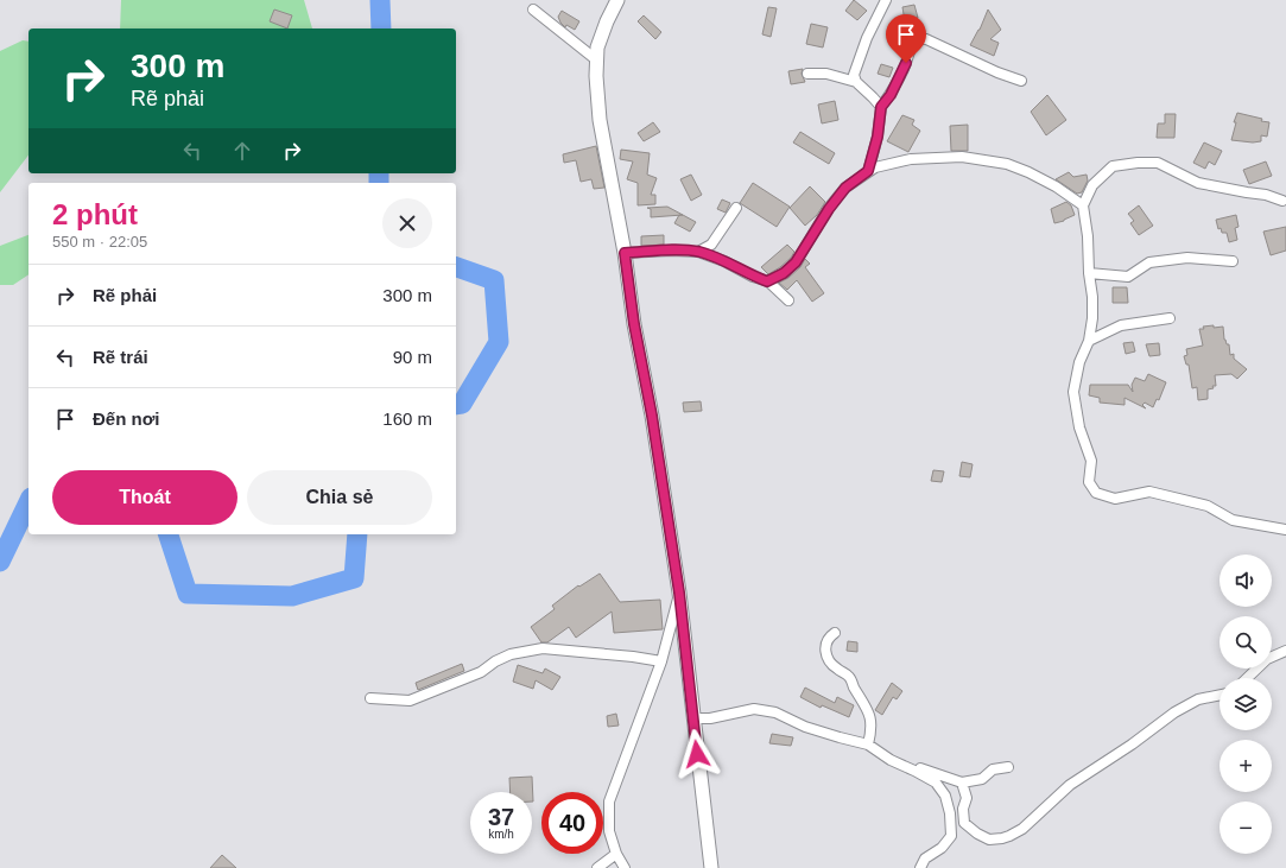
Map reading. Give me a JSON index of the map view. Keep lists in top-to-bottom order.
{
  "page": {
    "turn": ["300 m", "Rẽ phải"],
    "heading": ["2 phút", "550 m · 22:05"],
    "list": [
      {
        "name": "Rẽ phải",
        "value": "300 m"
      },
      {
        "name": "Rẽ trái",
        "value": "90 m"
      },
      {
        "name": "Đến nơi",
        "value": "160 m"
      }
    ],
    "buttons": ["Thoát", "Chia sẻ"],
    "map_buttons": ["+", "−"],
    "speed": "37 km/h",
    "limit": "40"
  }
}
